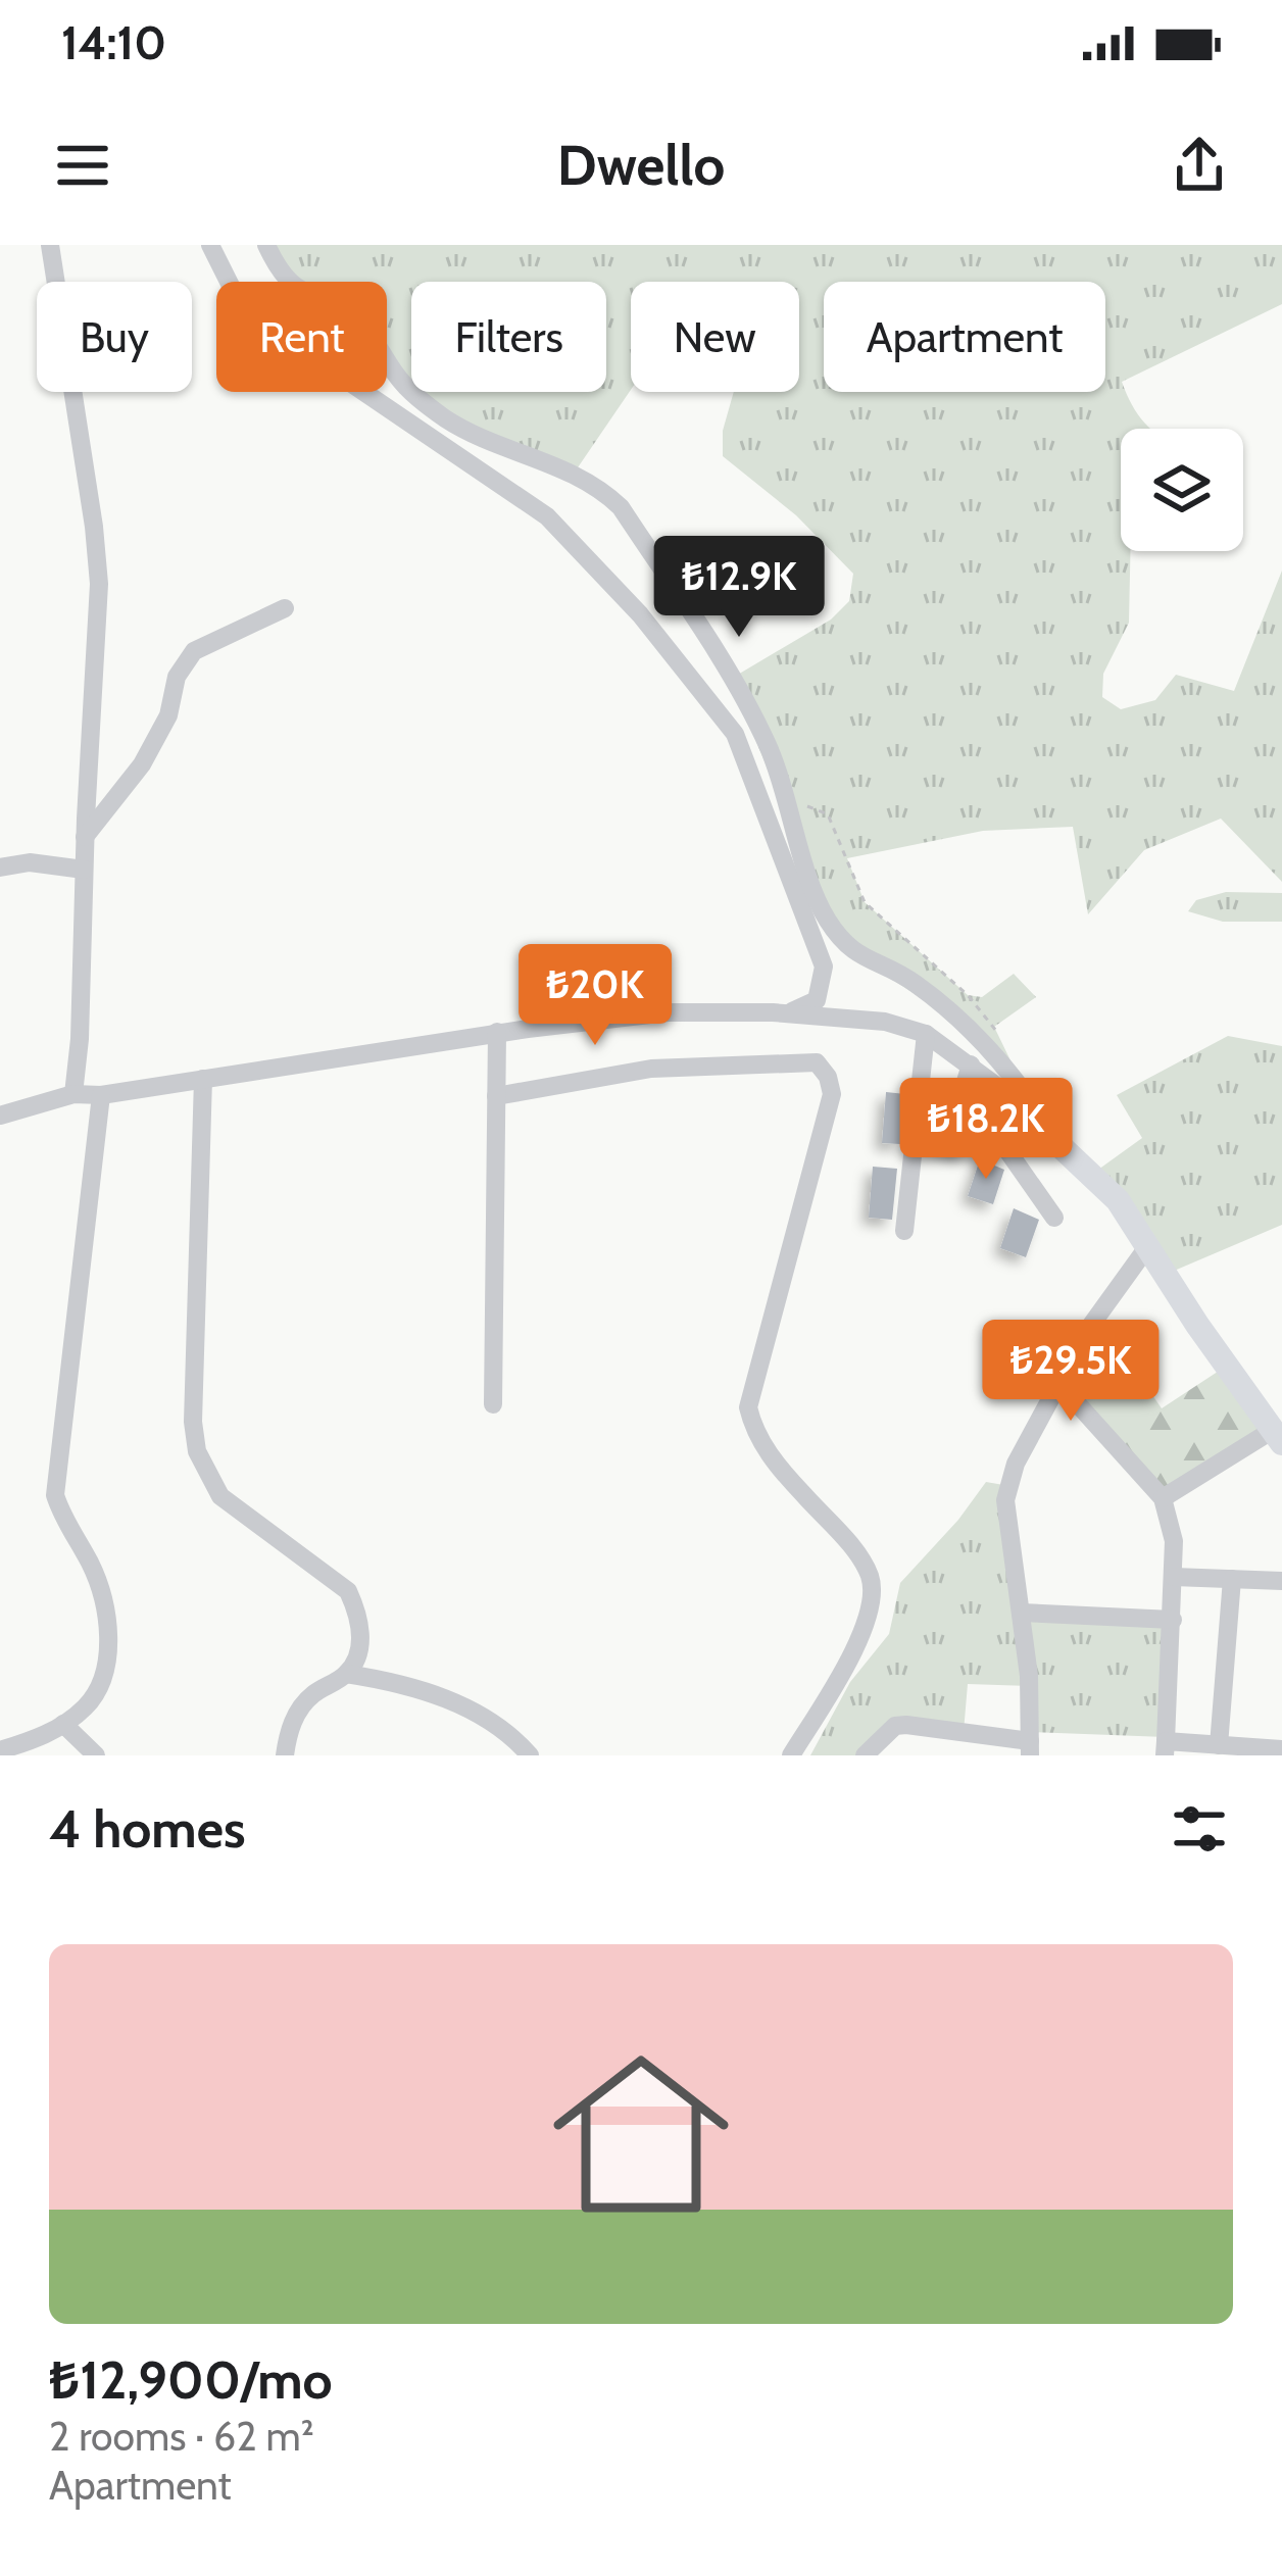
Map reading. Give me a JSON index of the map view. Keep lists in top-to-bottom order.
{
  "page": {
    "status": "14:10",
    "header": "Dwello",
    "chip": [
      "Buy",
      "Rent",
      "Filters",
      "New",
      "Apartment"
    ],
    "price": [
      "₺12.9K",
      "₺20K",
      "₺18.2K",
      "₺29.5K"
    ],
    "heading": "4 homes",
    "list": [
      {
        "name": "₺12,900/mo",
        "note": "2 rooms · 62 m² · Apartment"
      }
    ]
  }
}
